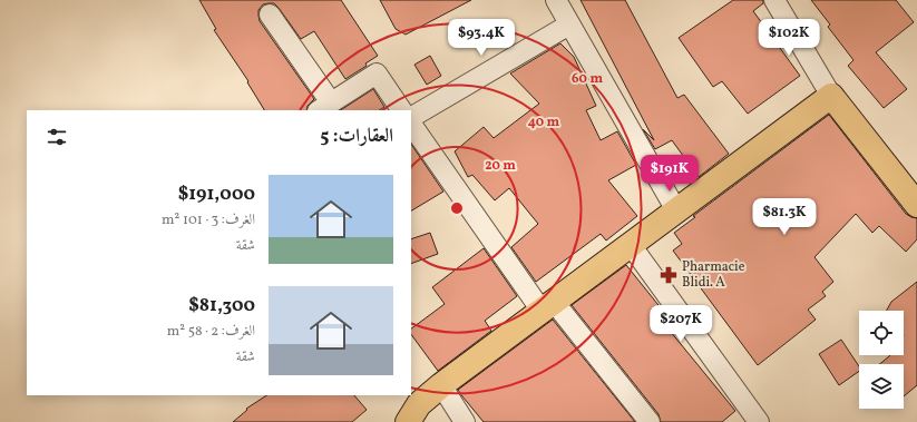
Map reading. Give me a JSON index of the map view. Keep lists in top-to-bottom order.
{
  "places": {
    "pharmacy": ["Pharmacie Blidi. A"]
  },
  "page": {
    "price": [
      "$93.4K",
      "$102K",
      "$191K",
      "$81.3K",
      "$207K"
    ],
    "heading": "العقارات: 5",
    "list": [
      {
        "name": "$191,000",
        "note": "الغرف: 3 · 101 m² · شقة"
      },
      {
        "name": "$81,300",
        "note": "الغرف: 2 · 58 m² · شقة"
      }
    ]
  },
  "rings": ["60 m", "40 m", "20 m"]
}
